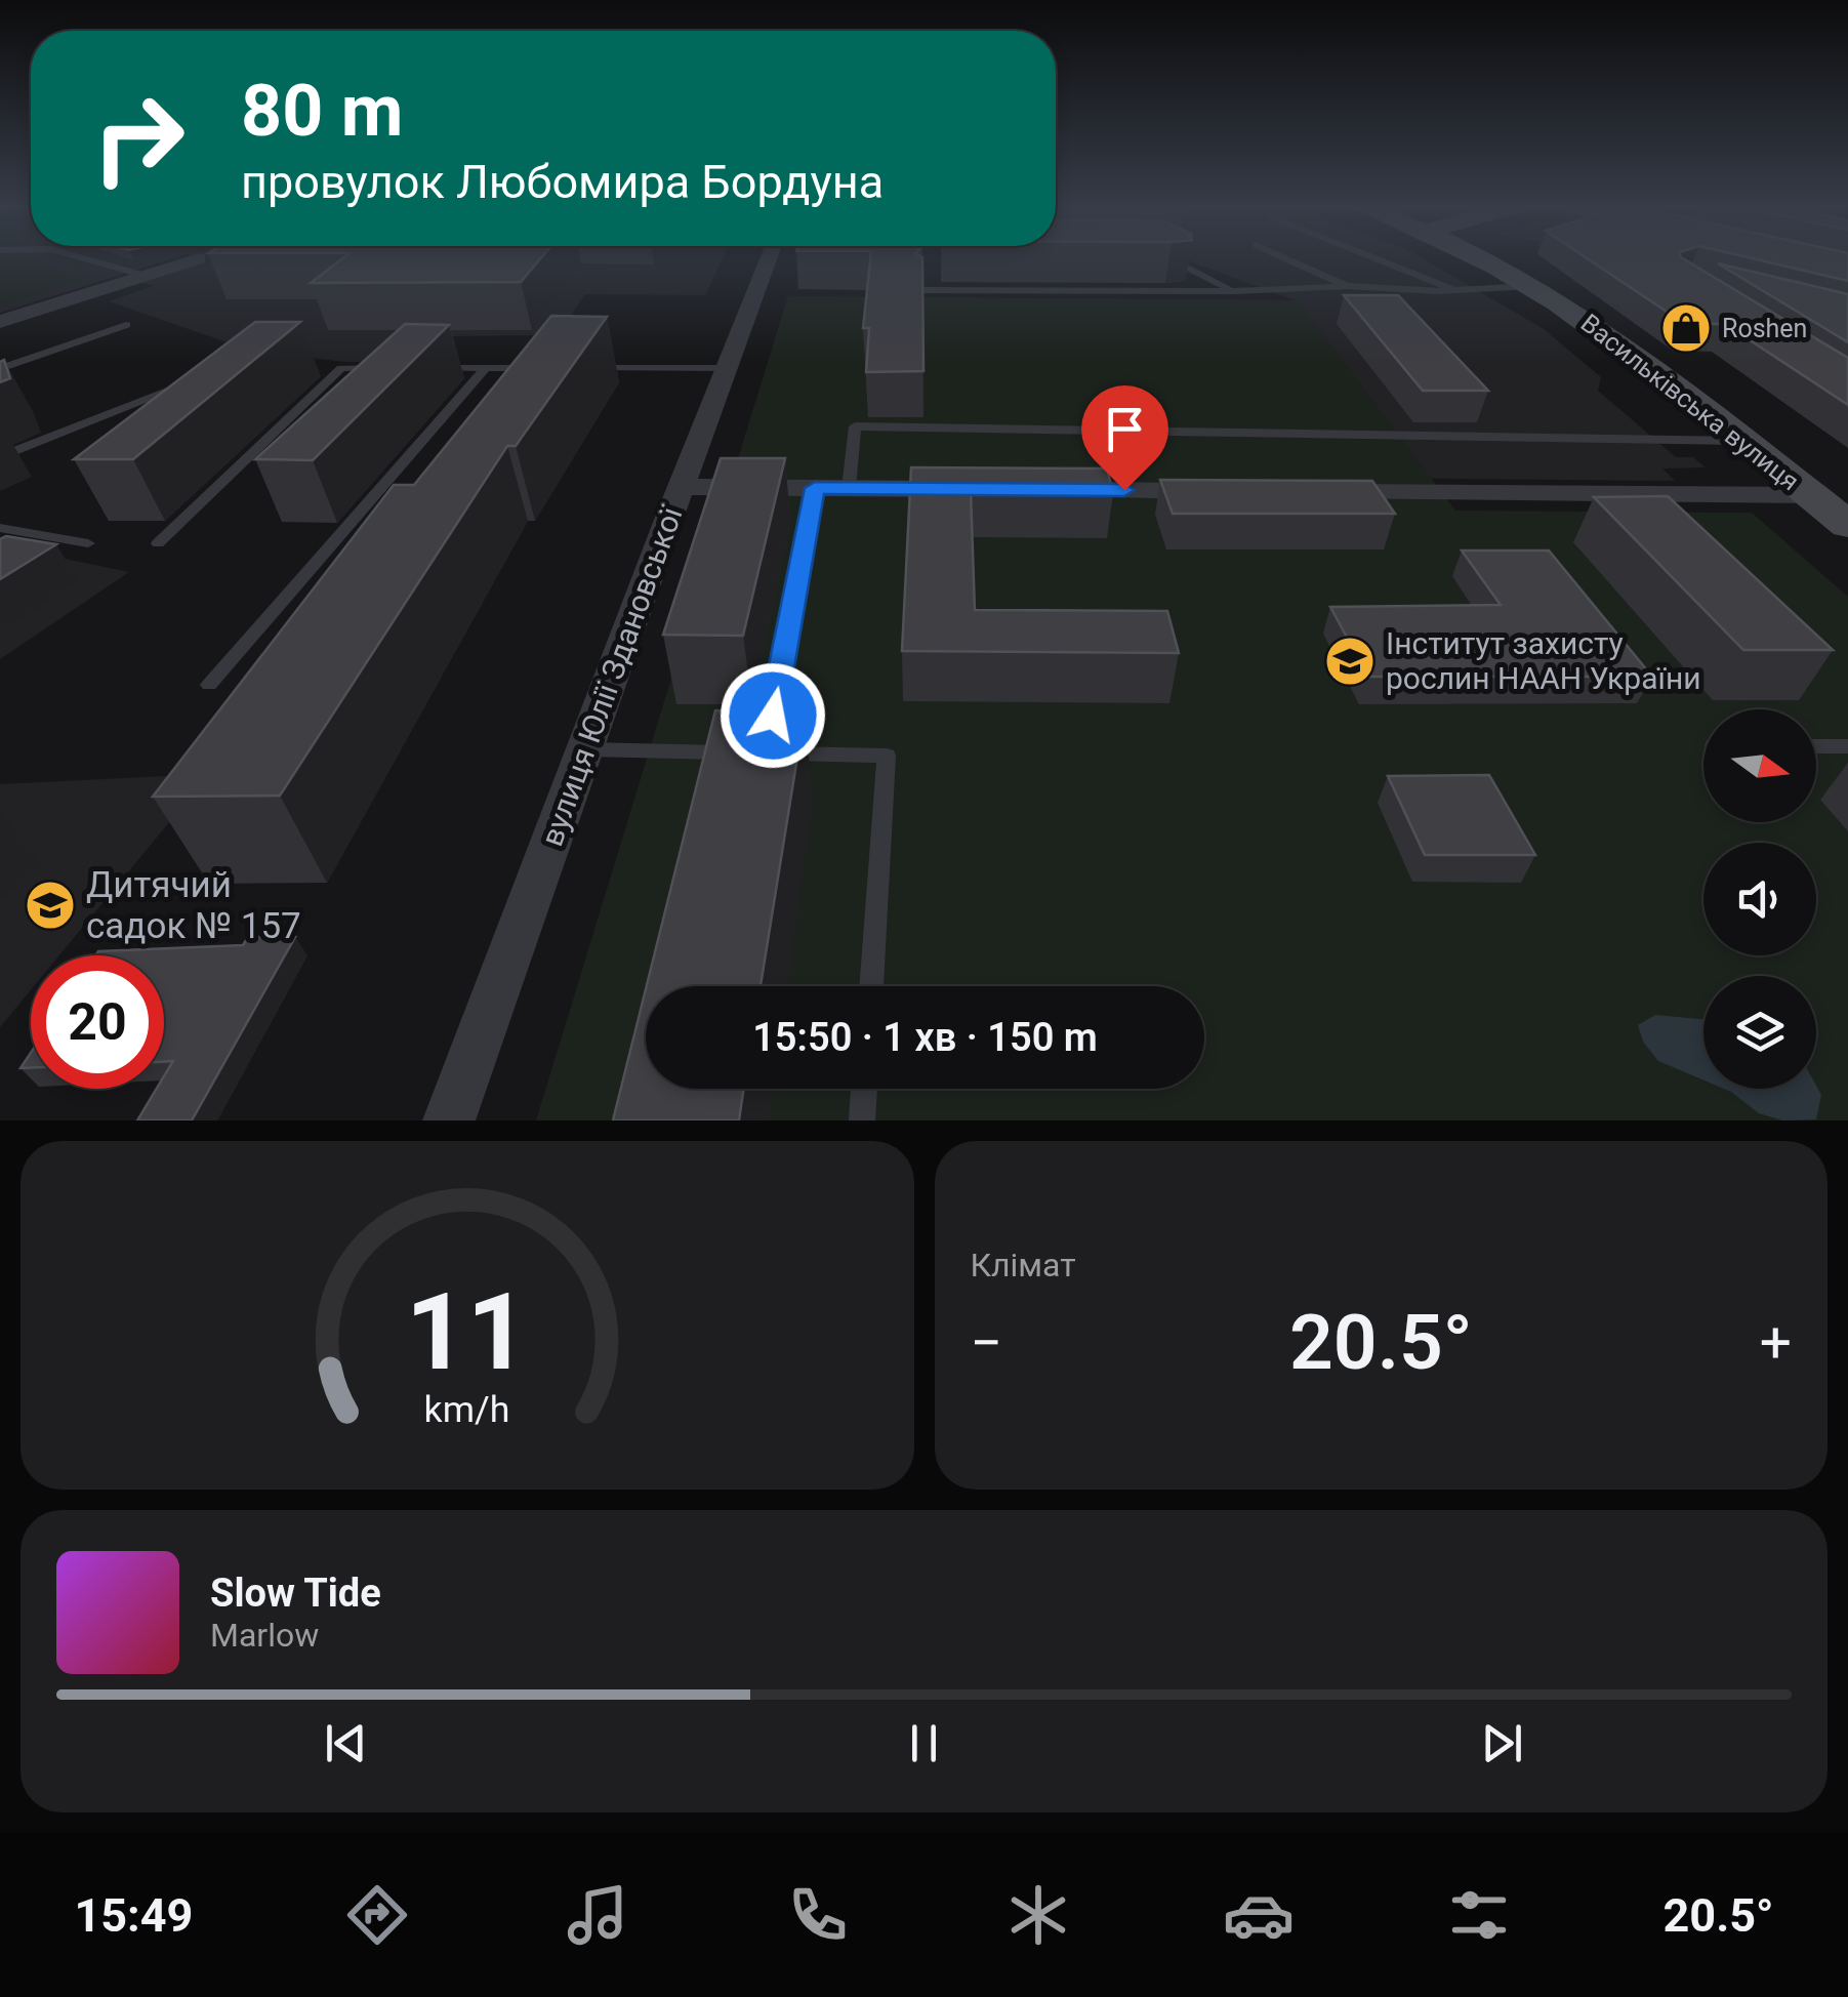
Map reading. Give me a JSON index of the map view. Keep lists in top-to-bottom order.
{
  "streets": {
    "main road": ["Васильківська вулиця"],
    "street": ["вулиця Юлії Здановської"]
  },
  "places": {
    "shop": ["Roshen"],
    "school or university": ["Інститут захисту рослин НААН України", "Дитячий садок № 157"]
  },
  "north": "right",
  "page": {
    "turn": ["80 m", "провулок Любомира Бордуна"],
    "limit": "20",
    "trip": "15:50 · 1 хв · 150 m",
    "tile": "Клімат",
    "heat": ["−", "20.5°", "+"],
    "song": ["Slow Tide", "Marlow"],
    "tabs": ["15:49", "20.5°"],
    "gauge": ["11", "km/h"]
  }
}
